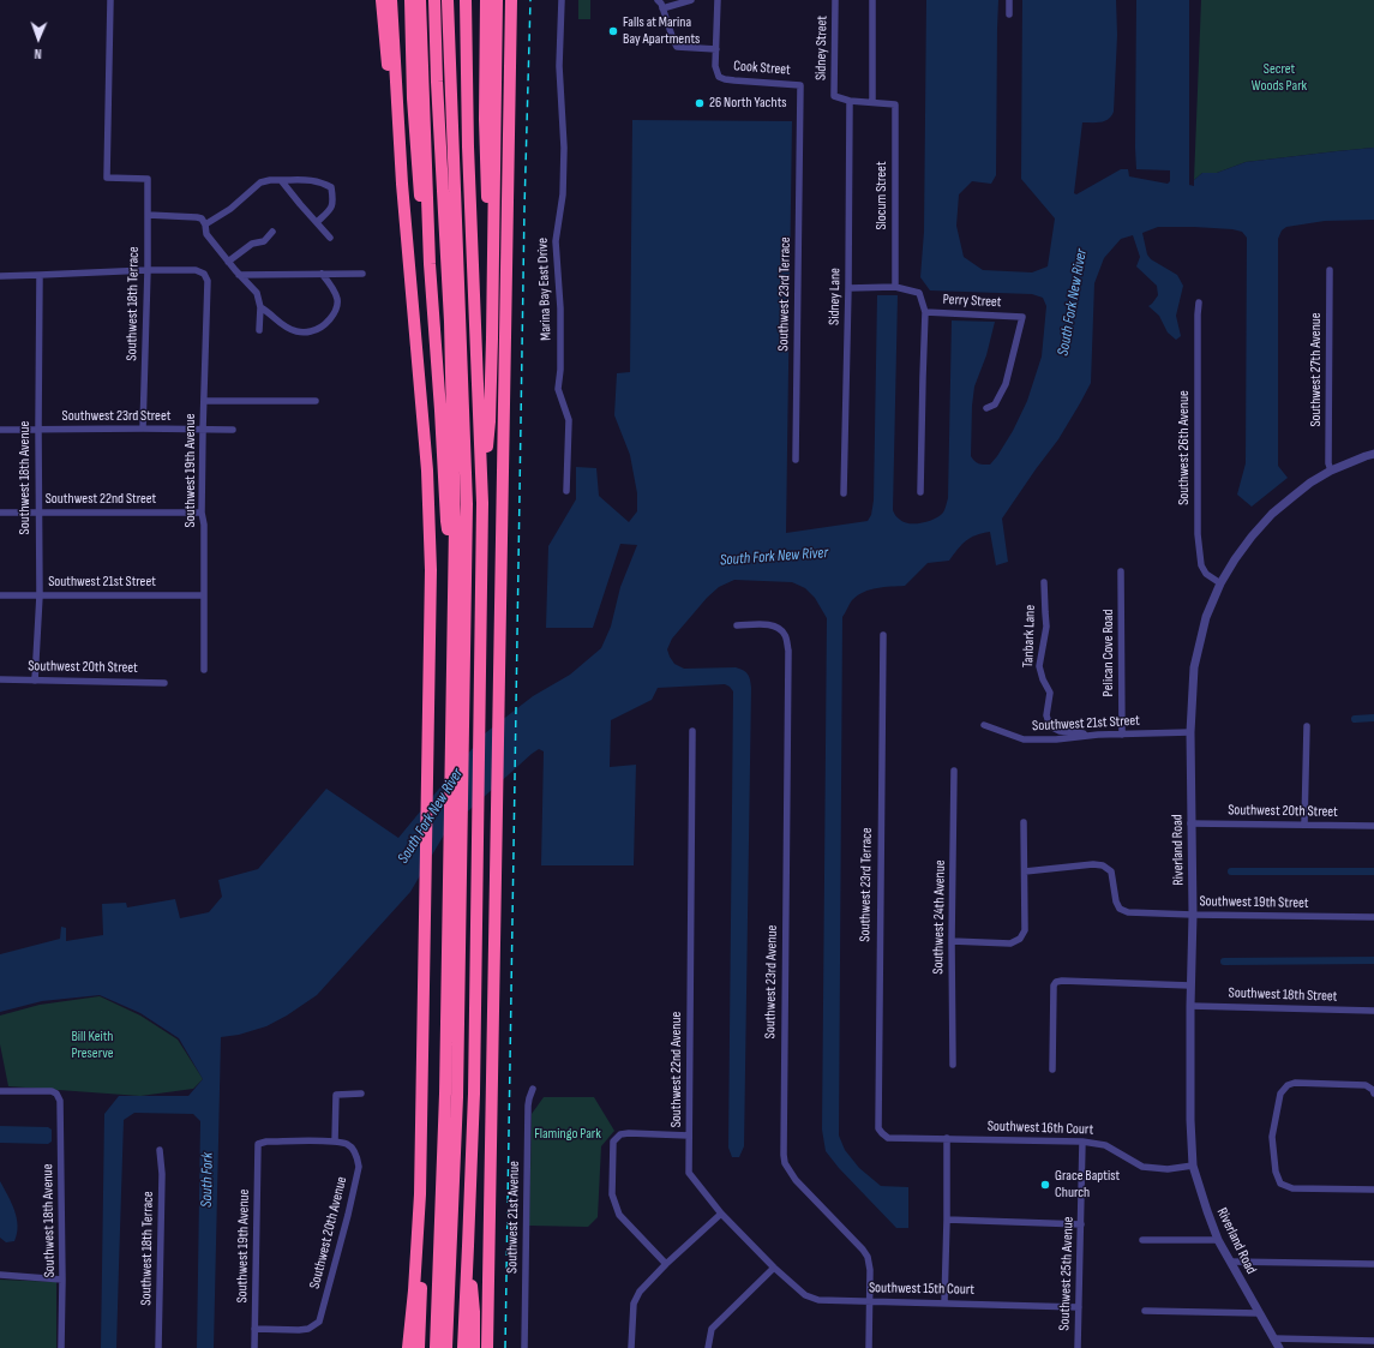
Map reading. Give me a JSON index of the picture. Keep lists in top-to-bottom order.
{
  "streets": {
    "street": [
      "Sidney Street",
      "Cook Street",
      "Slocum Street",
      "Marina Bay East Drive",
      "Southwest 23rd Terrace",
      "Sidney Lane",
      "Perry Street",
      "Southwest 18th Terrace",
      "Southwest 27th Avenue",
      "Southwest 23rd Street",
      "Southwest 26th Avenue",
      "Southwest 19th Avenue",
      "Southwest 18th Avenue",
      "Southwest 22nd Street",
      "Southwest 21st Street",
      "Tanbark Lane",
      "Pelican Cove Road",
      "Southwest 20th Street",
      "Riverland Road",
      "Southwest 19th Street",
      "Southwest 24th Avenue",
      "Southwest 23rd Avenue",
      "Southwest 18th Street",
      "Southwest 22nd Avenue",
      "Southwest 16th Court",
      "Southwest 21st Avenue",
      "Southwest 20th Avenue",
      "Southwest 25th Avenue",
      "Southwest 15th Court"
    ]
  },
  "crossings": [
    ["Sidney Street", "Sidney Lane"],
    ["Cook Street", "Southwest 23rd Terrace"],
    ["Slocum Street", "Perry Street"],
    ["Southwest 23rd Terrace", "Southwest 16th Court"],
    ["Sidney Lane", "Perry Street"],
    ["Southwest 18th Terrace", "Southwest 23rd Street"],
    ["Southwest 18th Terrace", "Southwest 19th Avenue"],
    ["Southwest 27th Avenue", "Riverland Road"],
    ["Southwest 23rd Street", "Southwest 19th Avenue"],
    ["Southwest 23rd Street", "Southwest 18th Avenue"],
    ["Southwest 26th Avenue", "Riverland Road"],
    ["Southwest 19th Avenue", "Southwest 22nd Street"],
    ["Southwest 19th Avenue", "Southwest 21st Street"],
    ["Southwest 19th Avenue", "Southwest 20th Avenue"],
    ["Southwest 18th Avenue", "Southwest 22nd Street"],
    ["Southwest 18th Avenue", "Southwest 21st Street"],
    ["Southwest 18th Avenue", "Southwest 20th Street"],
    ["Southwest 21st Street", "Tanbark Lane"],
    ["Southwest 21st Street", "Pelican Cove Road"],
    ["Southwest 21st Street", "Riverland Road"],
    ["Southwest 20th Street", "Riverland Road"],
    ["Riverland Road", "Southwest 19th Street"],
    ["Riverland Road", "Southwest 18th Street"],
    ["Riverland Road", "Southwest 16th Court"],
    ["Southwest 23rd Avenue", "Southwest 15th Court"],
    ["Southwest 22nd Avenue", "Southwest 15th Court"],
    ["Southwest 16th Court", "Southwest 25th Avenue"],
    ["Southwest 25th Avenue", "Southwest 15th Court"]
  ],
  "water": ["South Fork New River", "South Fork"],
  "parks": ["Secret Woods Park", "Bill Keith Preserve", "Flamingo Park"],
  "places": ["Falls at Marina Bay Apartments", "26 North Yachts", "Grace Baptist Church"],
  "north": "bottom"
}
